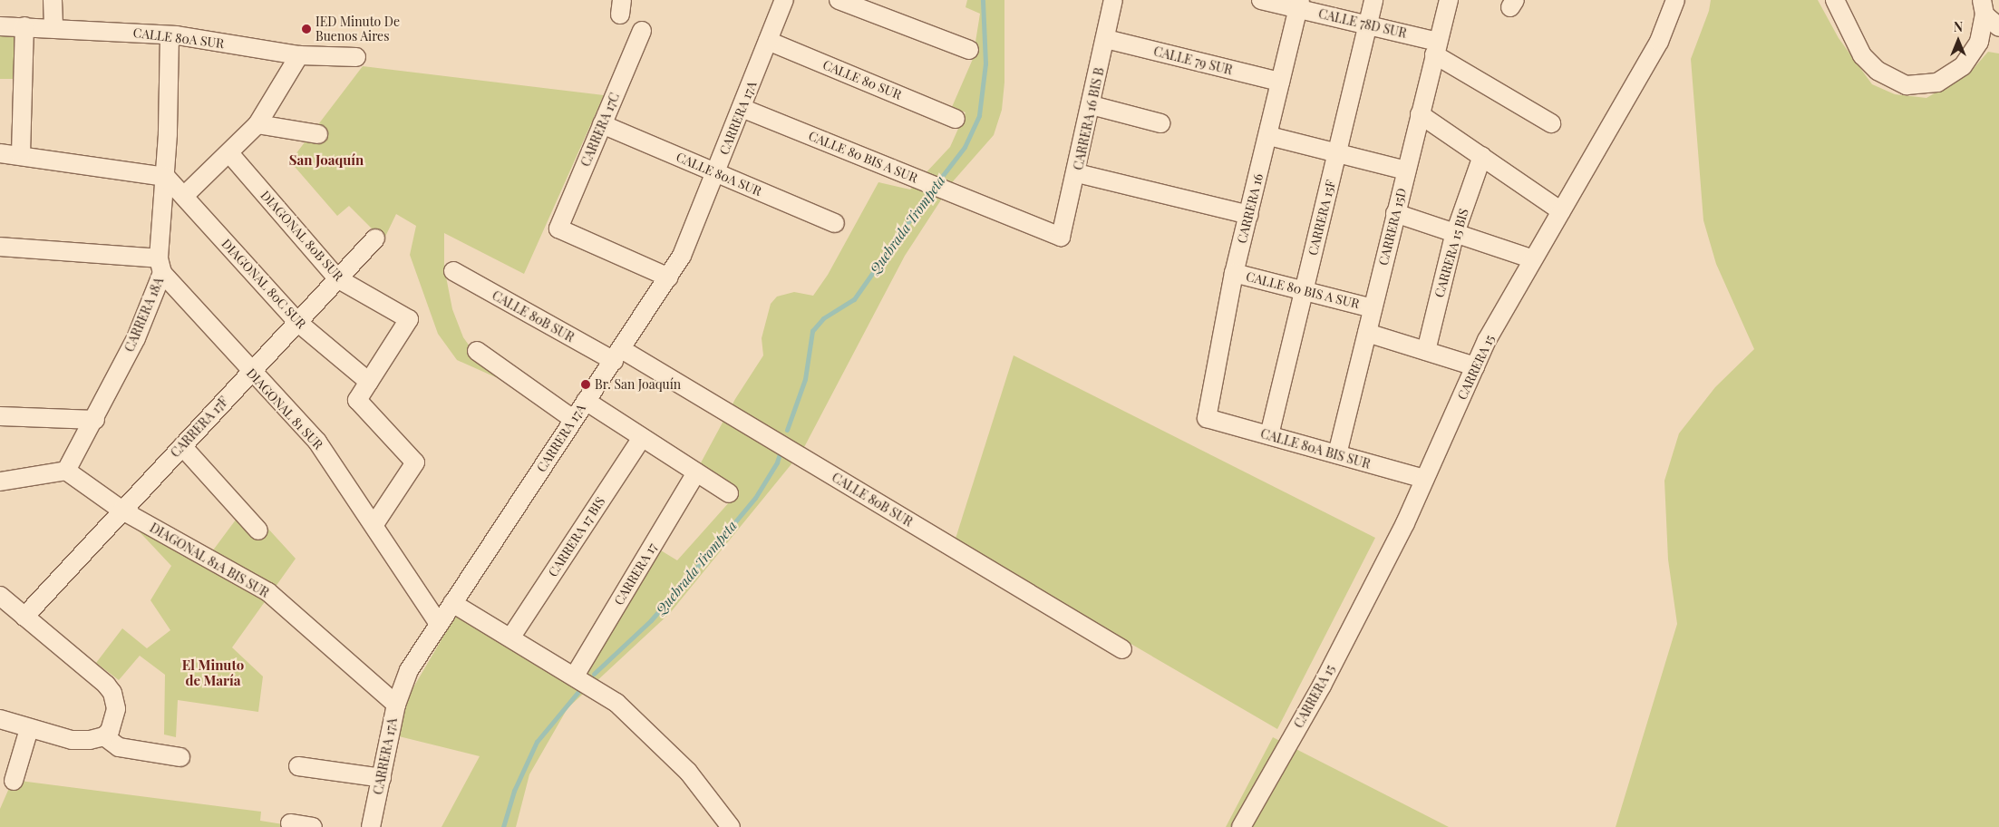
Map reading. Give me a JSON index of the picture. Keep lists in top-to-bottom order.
{
  "streets": {
    "street": [
      "CALLE 78D SUR",
      "CALLE 80A SUR",
      "CALLE 79 SUR",
      "CALLE 80 SUR",
      "CARRERA 17A",
      "CARRERA 16 BIS B",
      "CARRERA 17C",
      "CALLE 80 BIS A SUR",
      "CARRERA 16",
      "CARRERA 15F",
      "CARRERA 15D",
      "DIAGONAL 80B SUR",
      "CARRERA 15 BIS",
      "DIAGONAL 80C SUR",
      "CARRERA 18A",
      "CALLE 80B SUR",
      "CARRERA 15",
      "DIAGONAL 81 SUR",
      "CARRERA 17F",
      "CALLE 80A BIS SUR",
      "CARRERA 17 BIS",
      "DIAGONAL 81A BIS SUR",
      "CARRERA 17"
    ]
  },
  "crossings": [
    ["CALLE 78D SUR", "CARRERA 16"],
    ["CALLE 78D SUR", "CARRERA 15F"],
    ["CALLE 78D SUR", "CARRERA 15D"],
    ["CALLE 80A SUR", "CARRERA 17A"],
    ["CALLE 80A SUR", "CARRERA 17C"],
    ["CALLE 80A SUR", "CARRERA 18A"],
    ["CALLE 79 SUR", "CARRERA 16 BIS B"],
    ["CALLE 79 SUR", "CARRERA 16"],
    ["CALLE 80 SUR", "CARRERA 17A"],
    ["CARRERA 17A", "CARRERA 17C"],
    ["CARRERA 17A", "CALLE 80 BIS A SUR"],
    ["CARRERA 17A", "CALLE 80B SUR"],
    ["CARRERA 17A", "DIAGONAL 81 SUR"],
    ["CARRERA 17A", "DIAGONAL 81A BIS SUR"],
    ["CARRERA 16 BIS B", "CALLE 80 BIS A SUR"],
    ["CALLE 80 BIS A SUR", "CARRERA 16"],
    ["CALLE 80 BIS A SUR", "CARRERA 15F"],
    ["CALLE 80 BIS A SUR", "CARRERA 15D"],
    ["CARRERA 16", "CALLE 80A BIS SUR"],
    ["CARRERA 15F", "CALLE 80A BIS SUR"],
    ["CARRERA 15D", "CALLE 80A BIS SUR"],
    ["DIAGONAL 80B SUR", "DIAGONAL 80C SUR"],
    ["DIAGONAL 80B SUR", "CARRERA 17F"],
    ["DIAGONAL 80C SUR", "CARRERA 18A"],
    ["DIAGONAL 80C SUR", "CARRERA 17F"],
    ["CARRERA 18A", "DIAGONAL 81 SUR"],
    ["CARRERA 18A", "DIAGONAL 81A BIS SUR"],
    ["CARRERA 15", "CALLE 80A BIS SUR"],
    ["DIAGONAL 81 SUR", "CARRERA 17F"],
    ["CARRERA 17F", "DIAGONAL 81A BIS SUR"]
  ],
  "districts": ["San Joaquín", "El Minuto de María"],
  "water": ["Quebrada Trompeta"],
  "places": ["IED Minuto De Buenos Aires", "Br. San Joaquín"],
  "north": "top"
}
